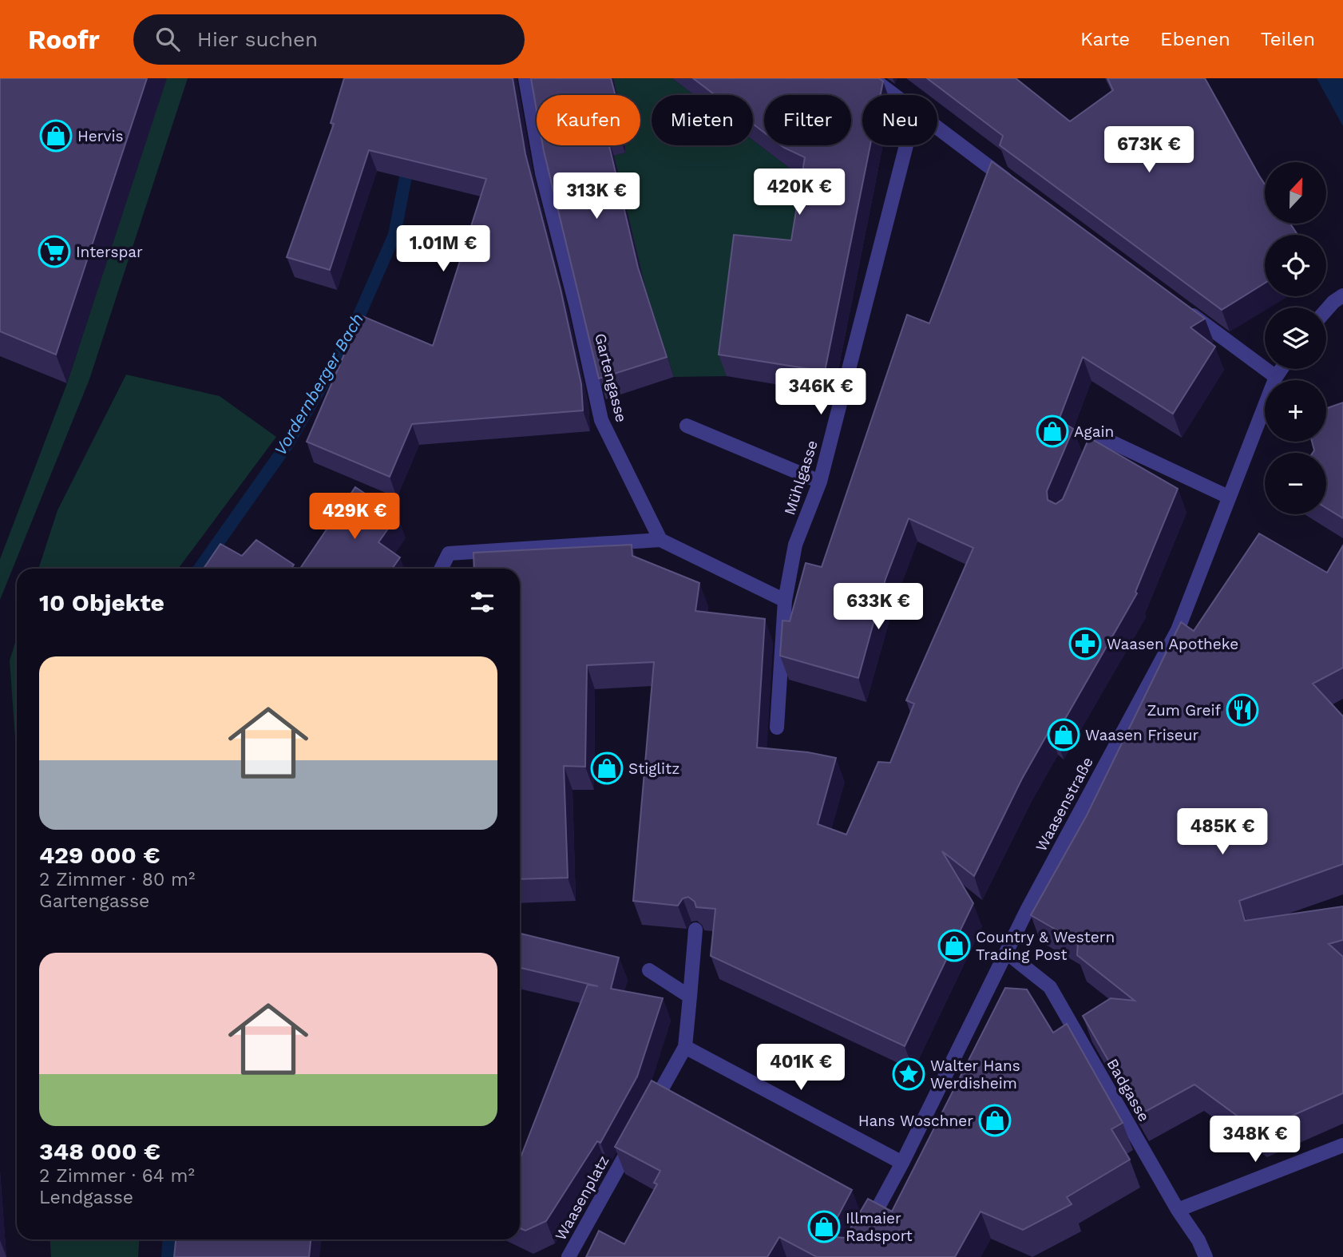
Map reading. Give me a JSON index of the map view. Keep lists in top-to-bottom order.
{
  "streets": {
    "street": [
      "Gartengasse",
      "Mühlgasse",
      "Waasenstraße",
      "Badgasse",
      "Waasenplatz"
    ]
  },
  "crossings": [
    ["Waasenstraße", "Badgasse"]
  ],
  "water": ["Vordernberger Bach"],
  "places": {
    "shop": [
      "Hervis",
      "Again",
      "Waasen Friseur",
      "Stiglitz",
      "Country & Western Trading Post",
      "Hans Woschner",
      "Illmaier Radsport"
    ],
    "supermarket": ["Interspar"],
    "pharmacy": ["Waasen Apotheke"],
    "restaurant": ["Zum Greif"],
    "place": ["Walter Hans Werdisheim"]
  },
  "north": "top",
  "page": {
    "header": "Roofr",
    "search": "Hier suchen",
    "nav": ["Karte", "Ebenen", "Teilen"],
    "chip": [
      "Kaufen",
      "Mieten",
      "Filter",
      "Neu"
    ],
    "price": [
      "673K €",
      "420K €",
      "313K €",
      "1.01M €",
      "346K €",
      "429K €",
      "633K €",
      "485K €",
      "401K €",
      "348K €"
    ],
    "map_buttons": ["+", "−"],
    "heading": "10 Objekte",
    "list": [
      {
        "name": "429 000 €",
        "note": "2 Zimmer · 80 m² · Gartengasse"
      },
      {
        "name": "348 000 €",
        "note": "2 Zimmer · 64 m² · Lendgasse"
      }
    ]
  }
}
